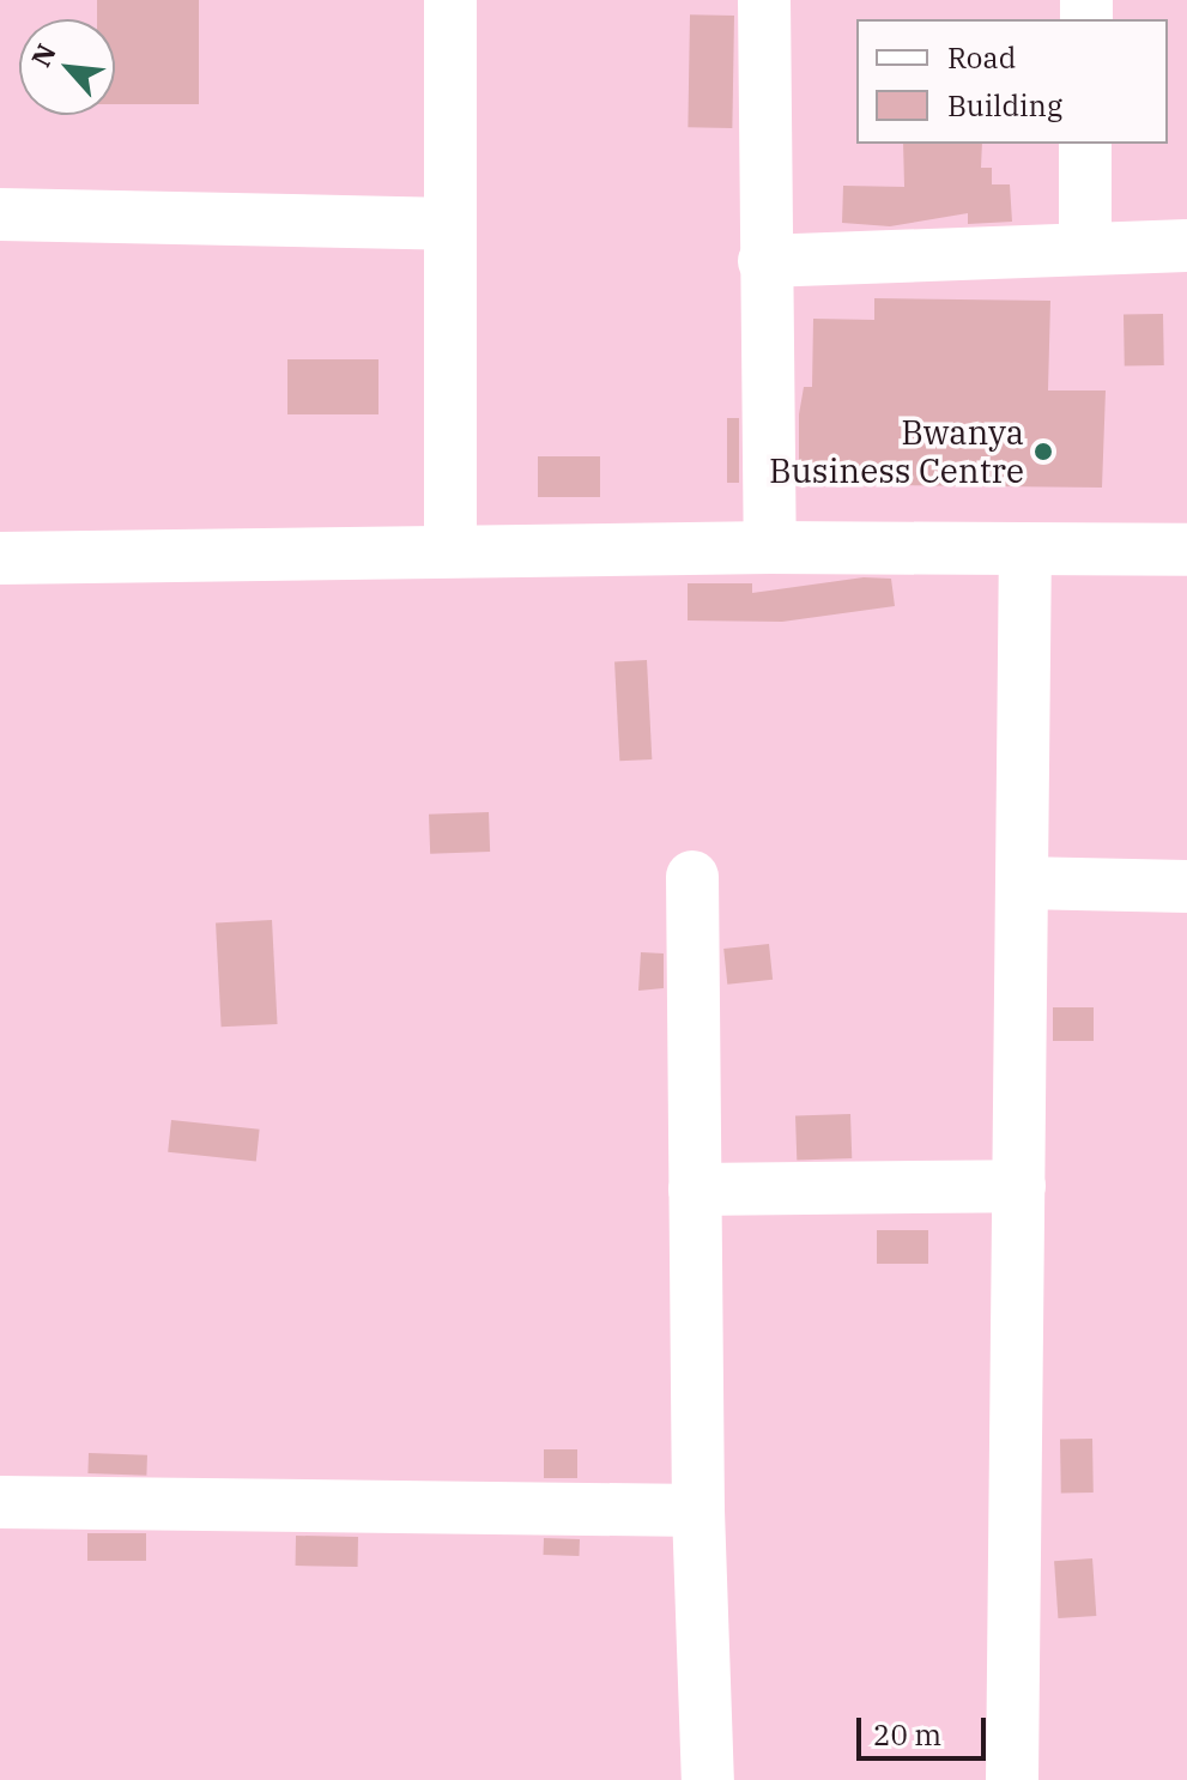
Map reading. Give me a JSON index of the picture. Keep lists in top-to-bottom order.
{
  "places": ["Bwanya Business Centre"],
  "legend": ["Road", "Building"],
  "scale_bar": "20 m",
  "north": "top left"
}
